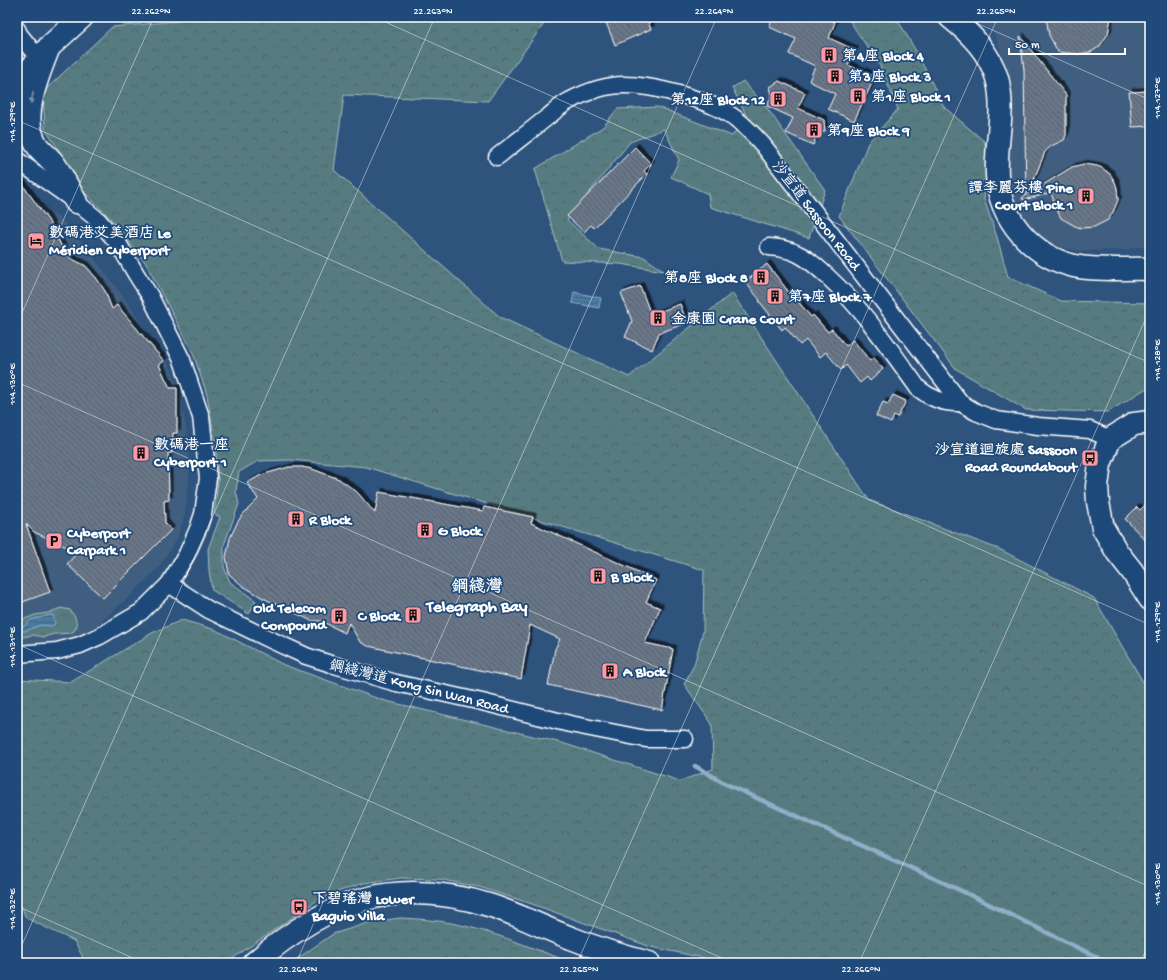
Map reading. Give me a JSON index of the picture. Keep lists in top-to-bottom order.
{
  "streets": {
    "street": ["沙宣道 Sassoon Road", "鋼綫灣道 Kong Sin Wan Road"]
  },
  "districts": ["鋼綫灣 Telegraph Bay"],
  "places": {
    "building": [
      "第4座 Block 4",
      "第3座 Block 3",
      "第1座 Block 1",
      "第12座 Block 12",
      "第9座 Block 9",
      "譚李麗芬樓 Pine Court Block 1",
      "第8座 Block 8",
      "第7座 Block 7",
      "金康園 Crane Court",
      "數碼港一座 Cyberport 1",
      "R Block",
      "G Block",
      "B Block",
      "C Block",
      "Old Telecom Compound",
      "A Block"
    ],
    "hotel": ["數碼港艾美酒店 Le Méridien Cyberport"],
    "bus stop": ["沙宣道迴旋處 Sassoon Road Roundabout", "下碧瑤灣 Lower Baguio Villa"],
    "parking": ["Cyberport Carpark 1"]
  },
  "scale_bar": "50 m",
  "coordinates": [
    "22.262°N",
    "22.263°N",
    "22.264°N",
    "22.265°N",
    "114.127°E",
    "114.129°E",
    "114.128°E",
    "114.130°E",
    "114.131°E",
    "114.132°E",
    "22.266°N"
  ]
}
